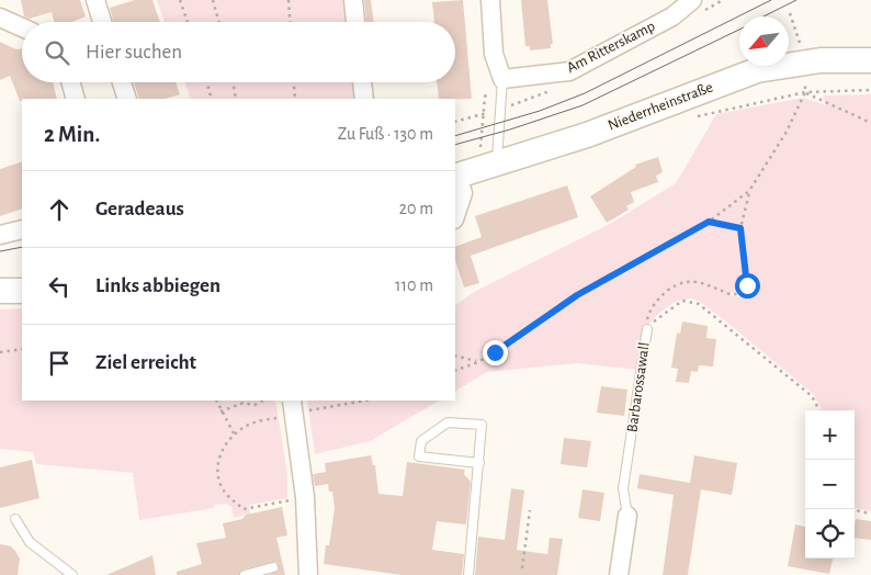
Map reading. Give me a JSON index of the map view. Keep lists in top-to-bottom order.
{
  "streets": {
    "main road": ["Niederrheinstraße"],
    "street": ["Am Ritterskamp", "Barbarossawall"]
  },
  "north": "bottom left",
  "page": {
    "search": "Hier suchen",
    "heading": ["2 Min.", "Zu Fuß · 130 m"],
    "list": [
      ["Geradeaus", "20 m"],
      ["Links abbiegen", "110 m"],
      "Ziel erreicht"
    ],
    "map_buttons": ["+", "−"]
  }
}
